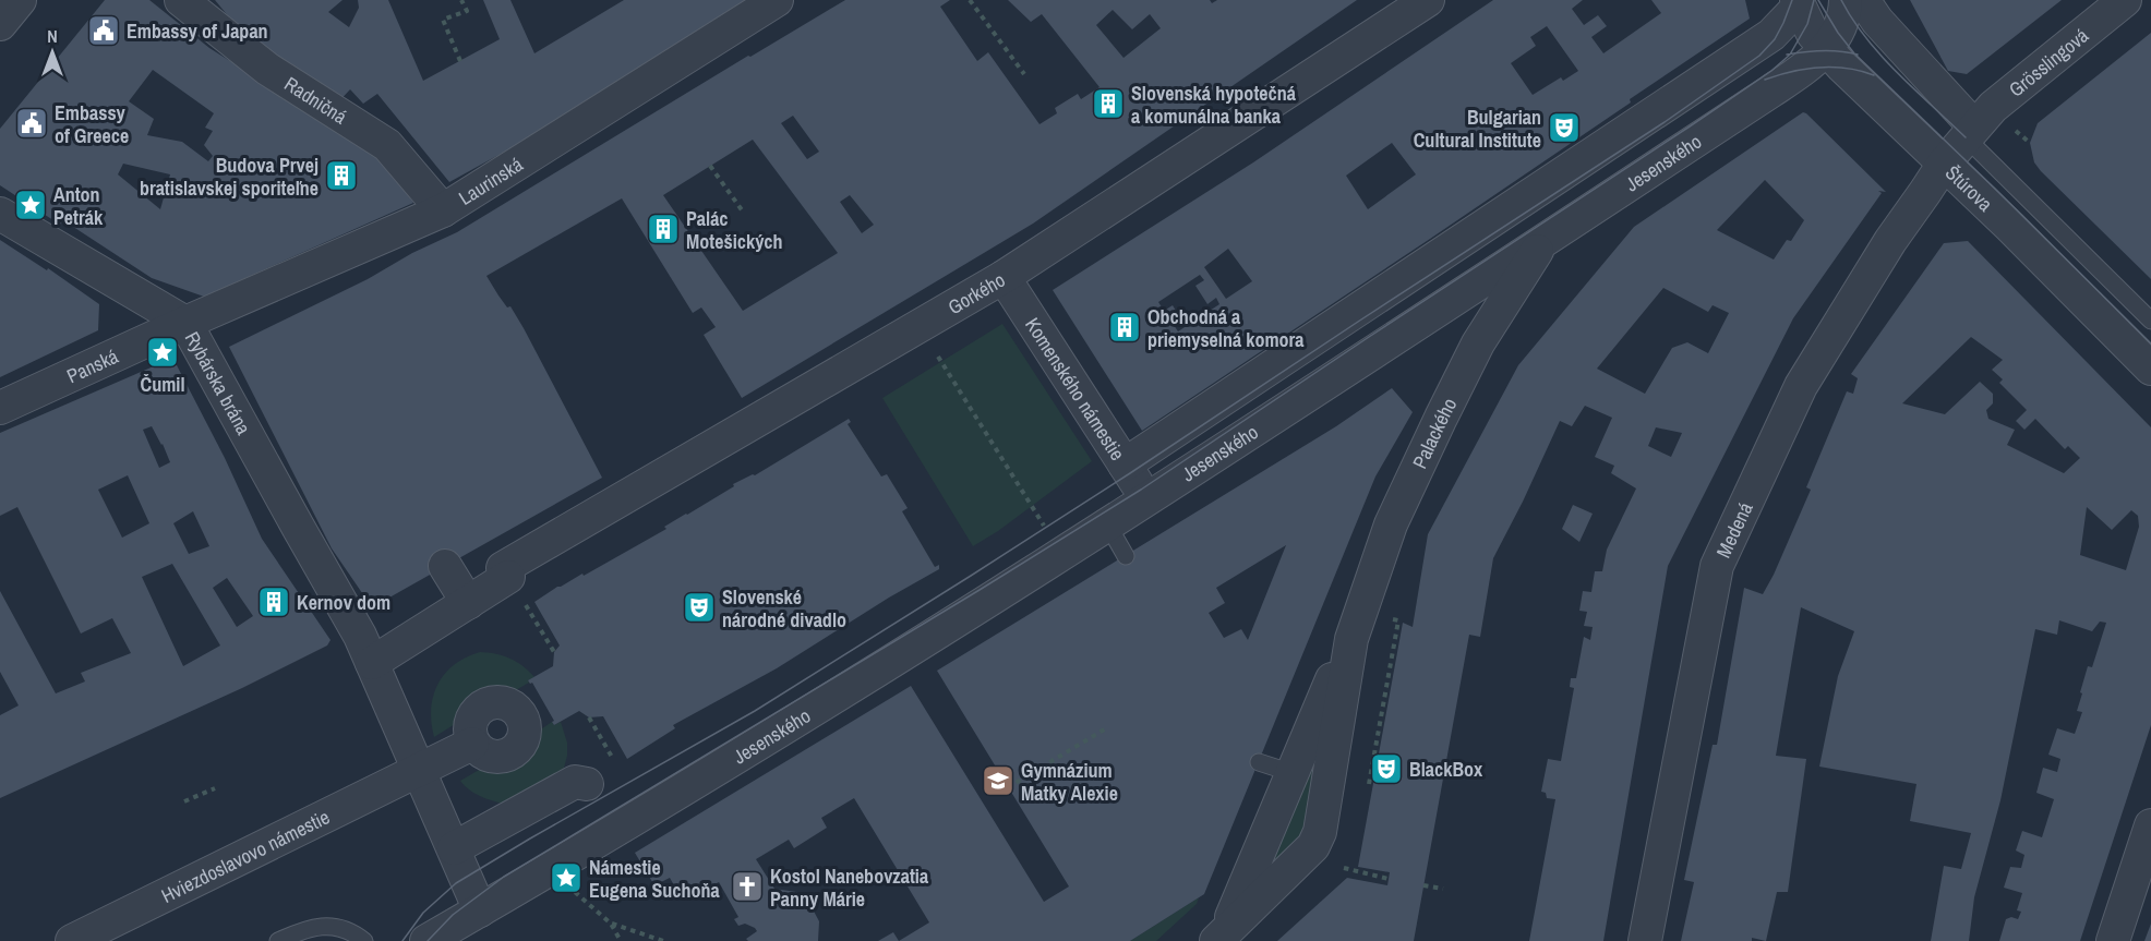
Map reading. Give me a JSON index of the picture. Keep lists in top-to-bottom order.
{
  "streets": {
    "street": [
      "Grösslingová",
      "Radničná",
      "Jesenského",
      "Laurinská",
      "Štúrova",
      "Gorkého",
      "Panská",
      "Rybárska brána",
      "Komenského námestie",
      "Palackého",
      "Medená",
      "Hviezdoslavovo námestie"
    ]
  },
  "crossings": [
    ["Grösslingová", "Štúrova"],
    ["Grösslingová", "Medená"],
    ["Radničná", "Laurinská"],
    ["Jesenského", "Štúrova"],
    ["Jesenského", "Komenského námestie"],
    ["Jesenského", "Palackého"],
    ["Laurinská", "Panská"],
    ["Laurinská", "Rybárska brána"],
    ["Štúrova", "Medená"],
    ["Gorkého", "Komenského námestie"],
    ["Panská", "Rybárska brána"]
  ],
  "places": {
    "public building": ["Embassy of Japan", "Embassy of Greece"],
    "building": [
      "Slovenská hypotečná a komunálna banka",
      "Budova Prvej bratislavskej sporiteľne",
      "Palác Motešických",
      "Obchodná a priemyselná komora",
      "Kernov dom"
    ],
    "theatre": ["Bulgarian Cultural Institute", "Slovenské národné divadlo", "BlackBox"],
    "place": ["Anton Petrák", "Čumil", "Námestie Eugena Suchoňa"],
    "school or university": ["Gymnázium Matky Alexie"],
    "church": ["Kostol Nanebovzatia Panny Márie"]
  },
  "north": "top"
}
